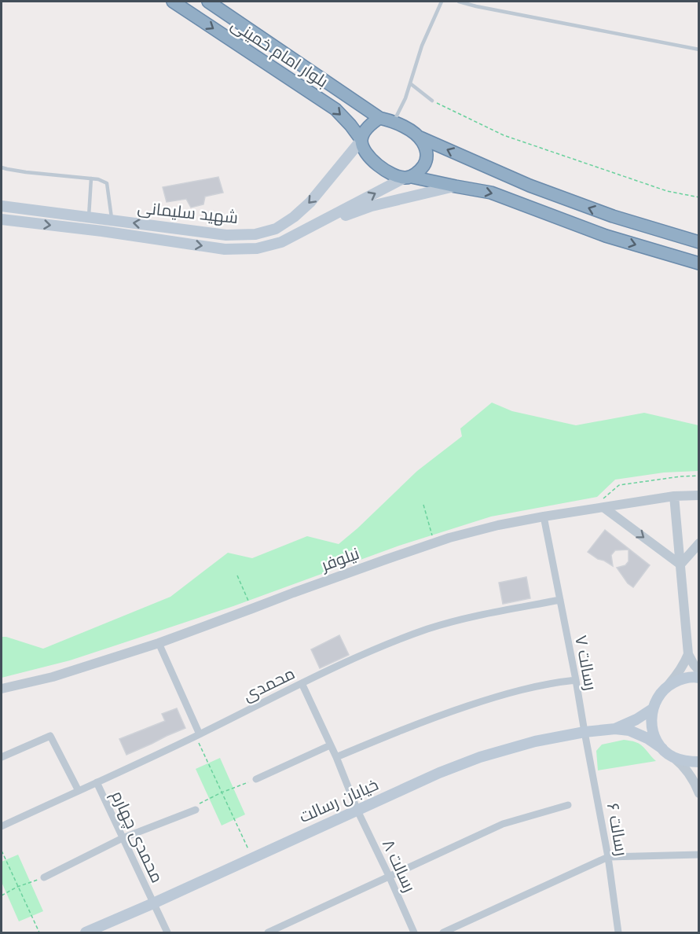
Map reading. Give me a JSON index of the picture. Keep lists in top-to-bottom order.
{
  "streets": {
    "highway": ["بلوار امام خمینی"],
    "main road": ["شهید سلیمانی", "خیابان رسالت"],
    "street": [
      "نیلوفر",
      "رسالت ۷",
      "محمدی",
      "رسالت ۶",
      "محمدی چهارم",
      "۸ رسالت"
    ]
  },
  "crossings": [
    ["بلوار امام خمینی", "شهید سلیمانی"],
    ["نیلوفر", "رسالت ۷"],
    ["رسالت ۷", "محمدی"],
    ["رسالت ۷", "خیابان رسالت"],
    ["رسالت ۷", "رسالت ۶"],
    ["محمدی", "محمدی چهارم"],
    ["محمدی", "۸ رسالت"],
    ["خیابان رسالت", "رسالت ۶"],
    ["خیابان رسالت", "محمدی چهارم"],
    ["خیابان رسالت", "۸ رسالت"]
  ]
}
